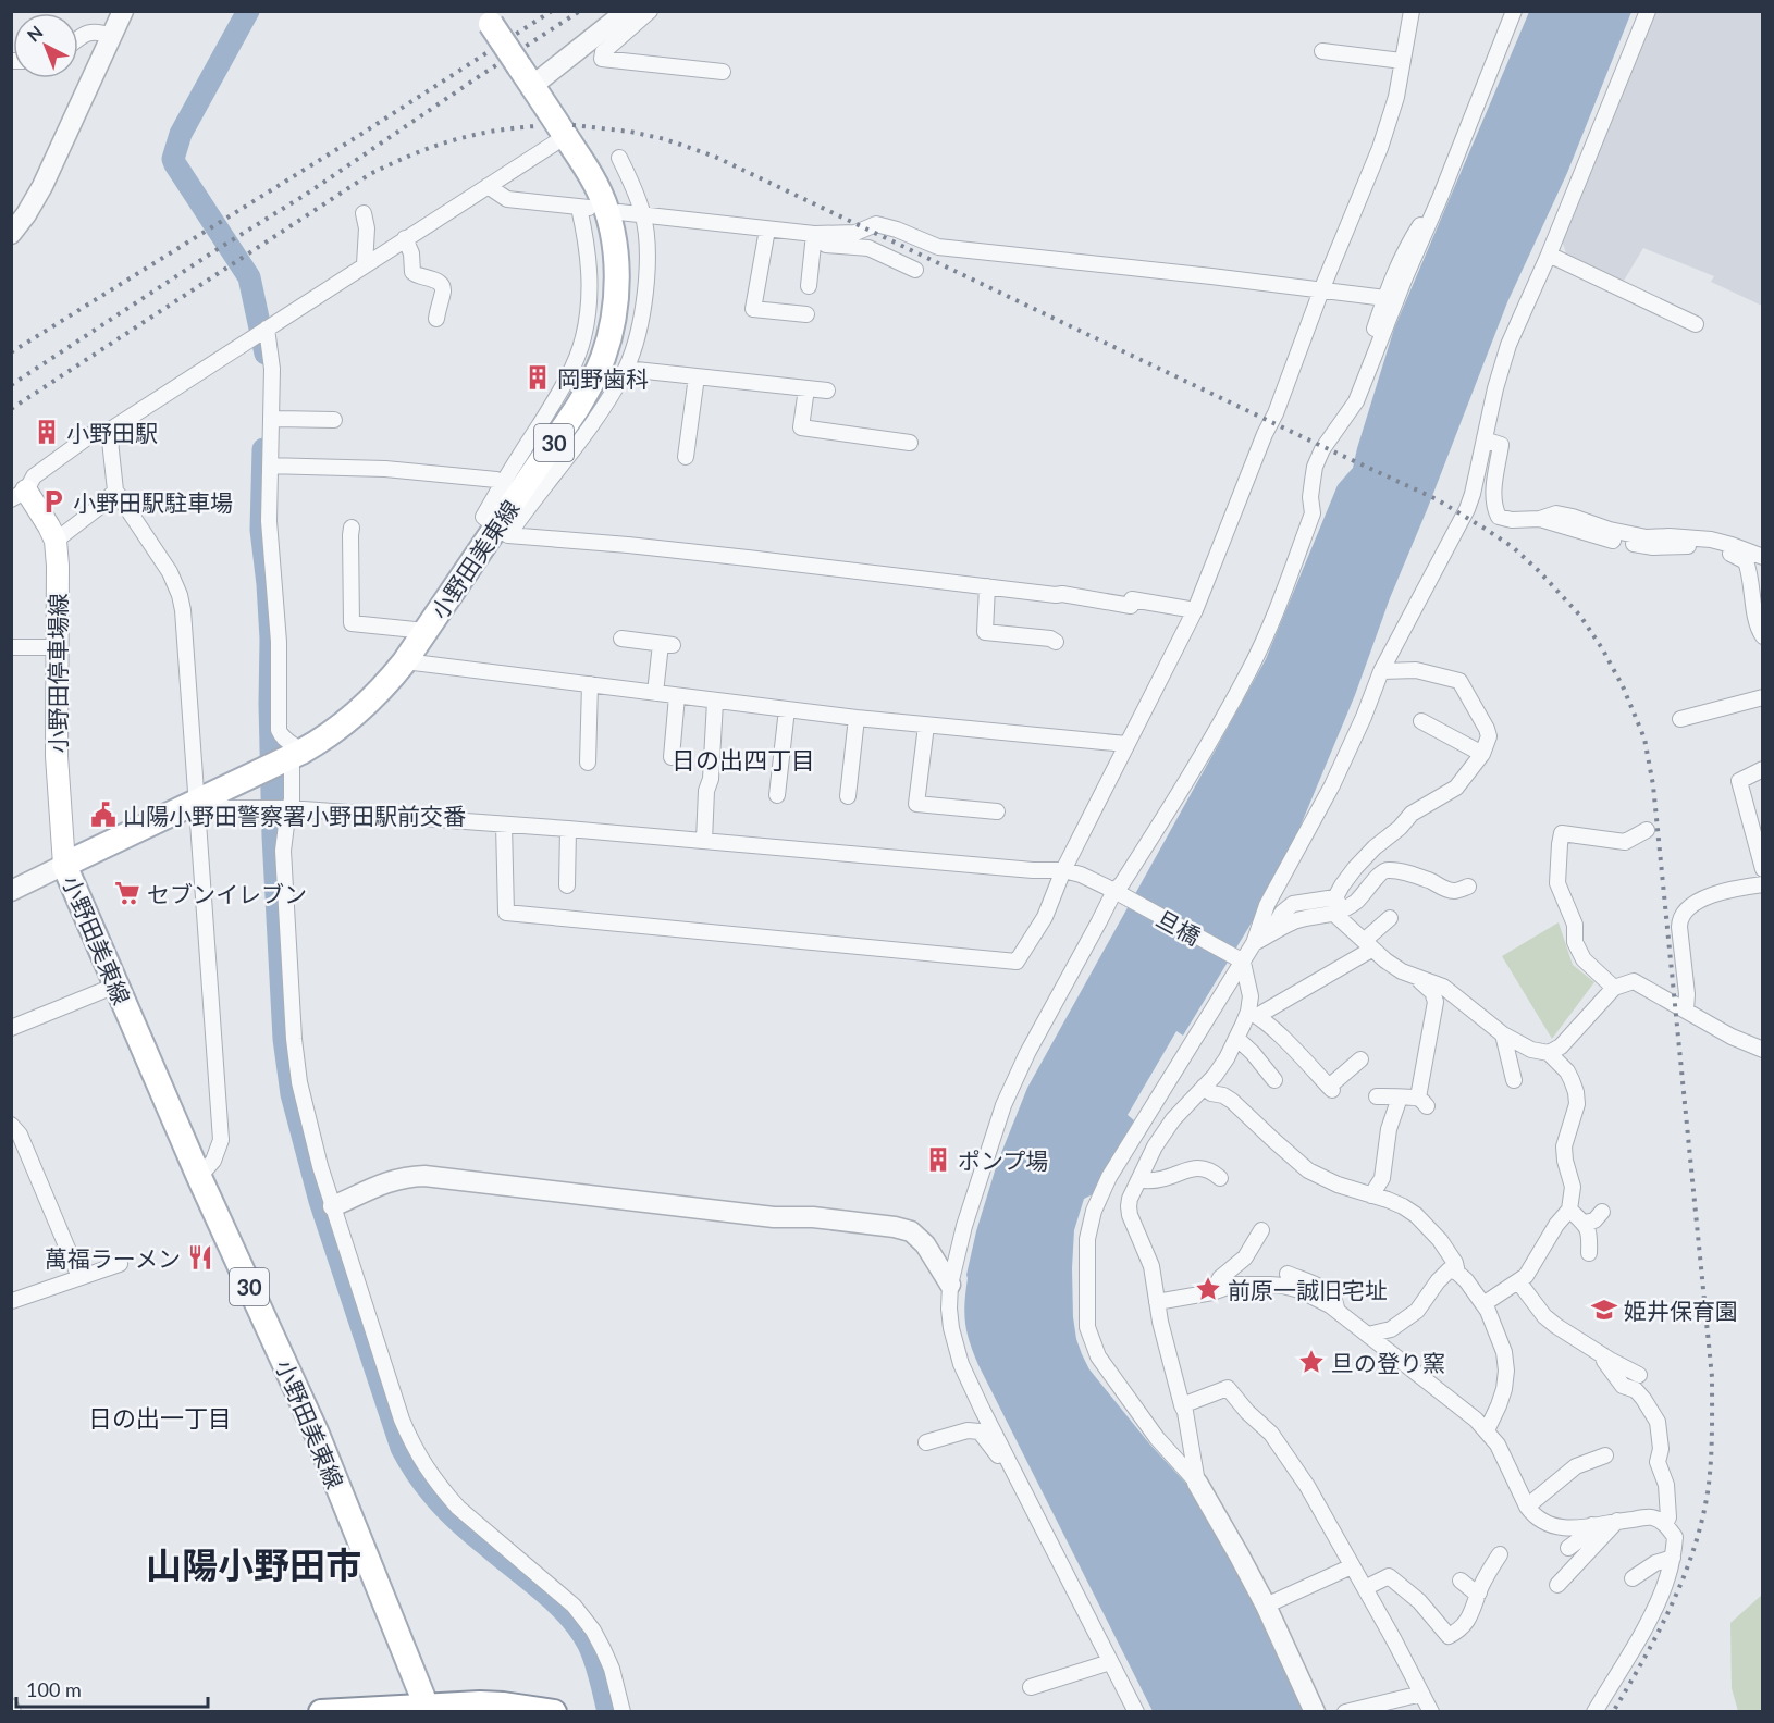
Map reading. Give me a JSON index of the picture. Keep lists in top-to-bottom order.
{
  "streets": {
    "main road": ["30", "小野田美東線", "小野田停車場線"],
    "street": ["旦橋"]
  },
  "crossings": [
    ["小野田美東線", "小野田停車場線"],
    ["小野田美東線", "旦橋"]
  ],
  "districts": ["日の出四丁目", "日の出一丁目", "山陽小野田市"],
  "places": {
    "building": ["岡野歯科", "小野田駅", "ポンプ場"],
    "parking": ["小野田駅駐車場"],
    "public building": ["山陽小野田警察署小野田駅前交番"],
    "supermarket": ["セブンイレブン"],
    "restaurant": ["萬福ラーメン"],
    "place": ["前原一誠旧宅址", "旦の登り窯"],
    "school or university": ["姫井保育園"]
  },
  "scale_bar": "100 m",
  "north": "top left"
}
